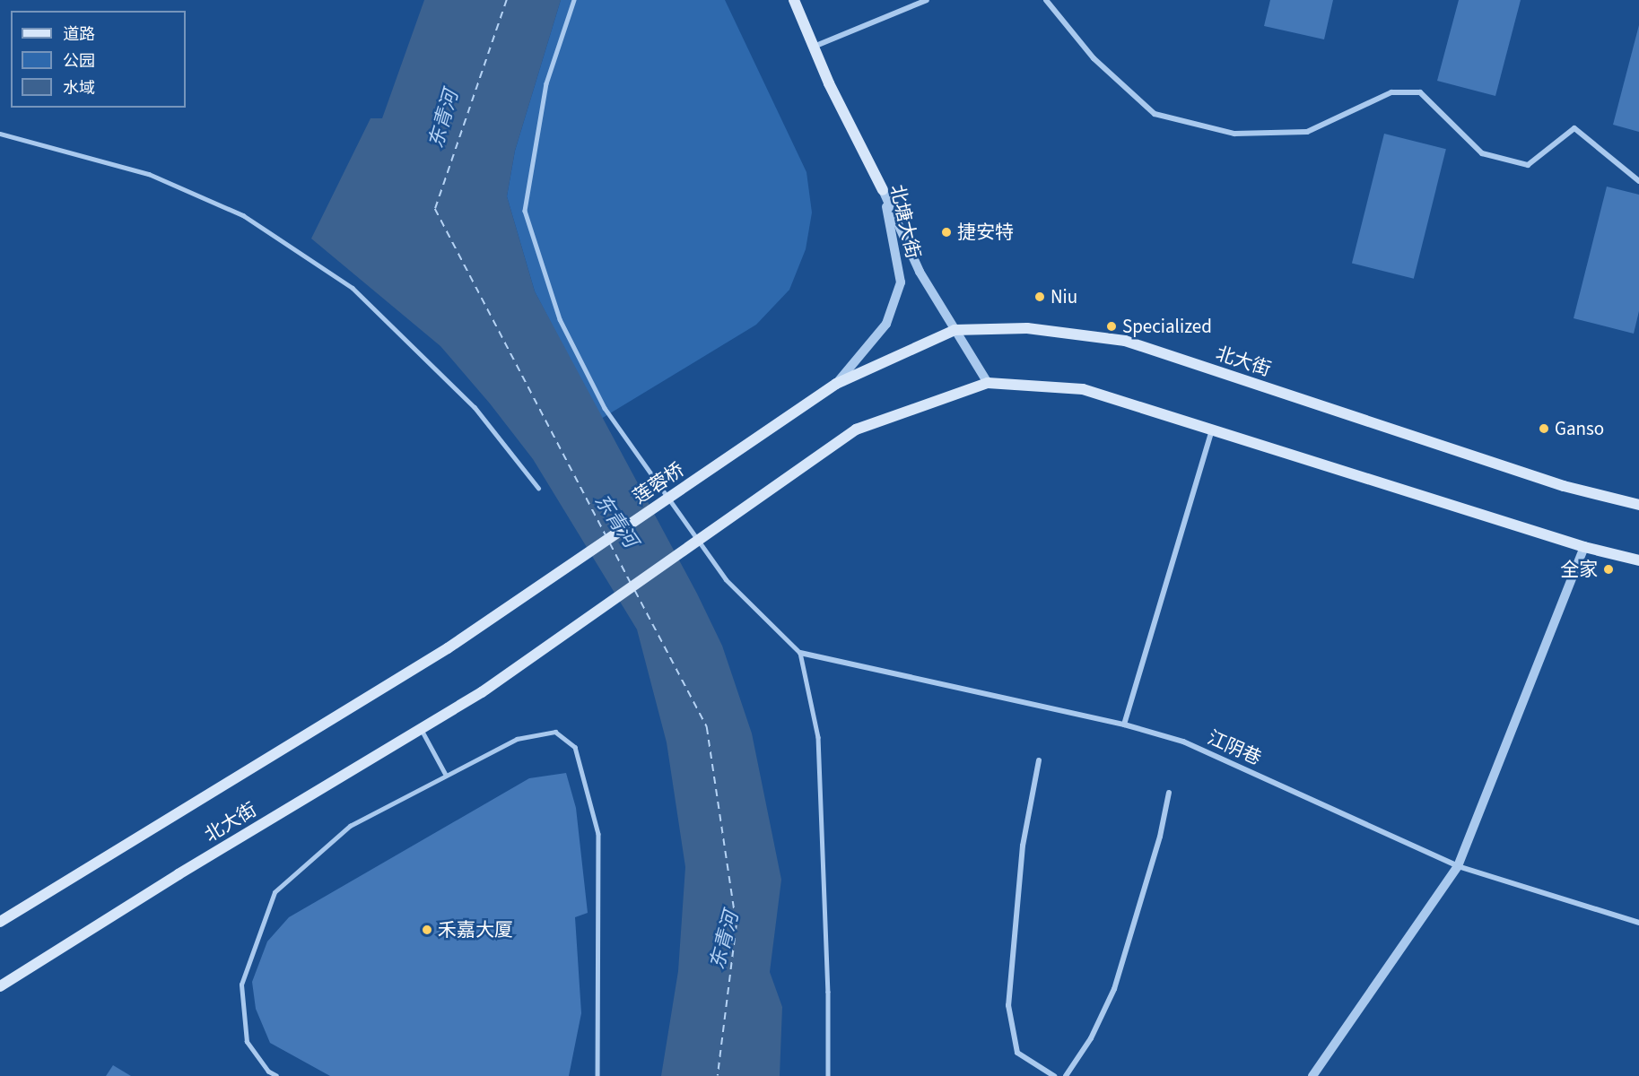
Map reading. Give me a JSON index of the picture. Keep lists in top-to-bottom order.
{
  "streets": {
    "main road": ["北塘大街", "北大街", "莲蓉桥"],
    "street": ["江阴巷"]
  },
  "crossings": [
    ["北塘大街", "北大街"],
    ["北塘大街", "莲蓉桥"],
    ["北大街", "莲蓉桥"]
  ],
  "water": ["东青河"],
  "places": [
    "捷安特",
    "Niu",
    "Specialized",
    "Ganso",
    "全家",
    "禾嘉大厦"
  ],
  "legend": ["道路", "公园", "水域"]
}
